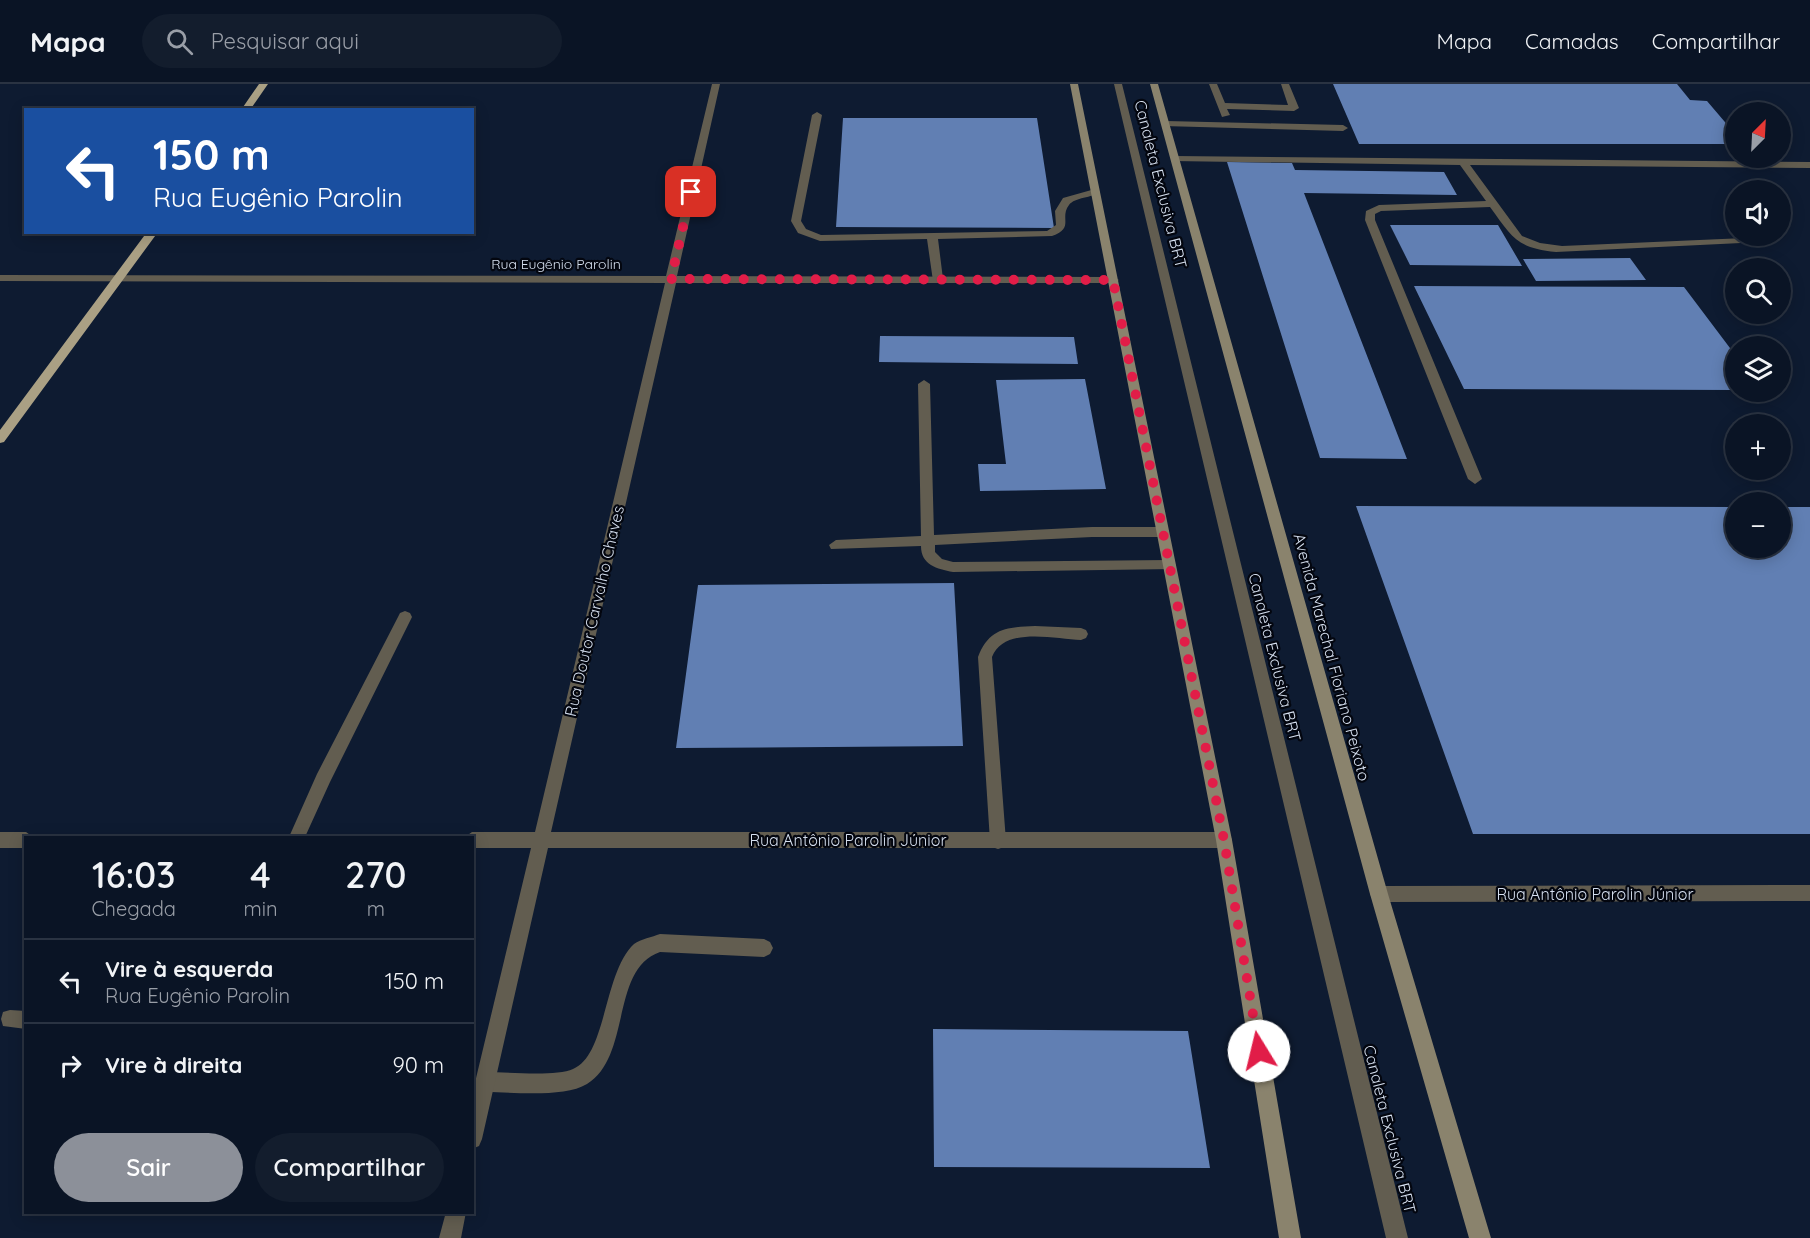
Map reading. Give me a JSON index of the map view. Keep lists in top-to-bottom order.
{
  "streets": {
    "street": [
      "Canaleta Exclusiva BRT",
      "Rua Eugênio Parolin",
      "Rua Doutor Carvalho Chaves",
      "Avenida Marechal Floriano Peixoto",
      "Rua Antônio Parolin Júnior"
    ]
  },
  "crossings": [
    ["Rua Eugênio Parolin", "Rua Doutor Carvalho Chaves"],
    ["Rua Doutor Carvalho Chaves", "Rua Antônio Parolin Júnior"],
    ["Avenida Marechal Floriano Peixoto", "Rua Antônio Parolin Júnior"]
  ],
  "north": "top right",
  "page": {
    "header": "Mapa",
    "search": "Pesquisar aqui",
    "nav": ["Mapa", "Camadas", "Compartilhar"],
    "map_buttons": ["+", "−"],
    "turn": ["150 m", "Rua Eugênio Parolin"],
    "eta": [
      "16:03",
      "Chegada",
      "4",
      "min",
      "270",
      "m"
    ],
    "list": [
      {
        "name": "Vire à esquerda",
        "note": "Rua Eugênio Parolin",
        "value": "150 m"
      },
      {
        "name": "Vire à direita",
        "value": "90 m"
      }
    ],
    "buttons": ["Sair", "Compartilhar"]
  }
}
